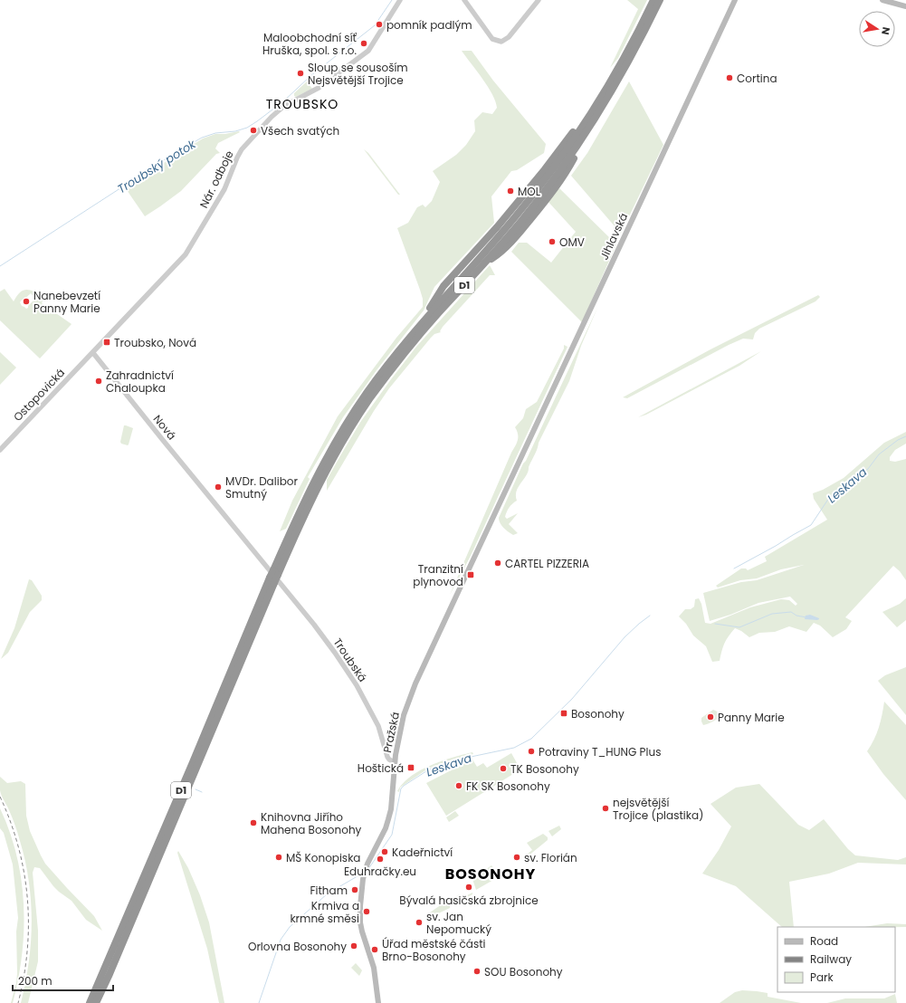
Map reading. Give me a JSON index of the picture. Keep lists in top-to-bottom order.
{
  "streets": {
    "highway": ["D1"],
    "main road": ["Jihlavská", "Pražská"],
    "street": [
      "Nár. odboje",
      "Ostopovická",
      "Nová",
      "Troubská"
    ]
  },
  "crossings": [
    ["Nár. odboje", "Ostopovická"],
    ["Nár. odboje", "Nová"],
    ["Jihlavská", "Pražská"],
    ["D1", "Nová"],
    ["D1", "Troubská"],
    ["Ostopovická", "Nová"],
    ["Nová", "Troubská"],
    ["Troubská", "Pražská"]
  ],
  "districts": ["TROUBSKO", "BOSONOHY"],
  "water": ["Troubský potok", "Leskava"],
  "places": {
    "other": [
      "pomník padlým",
      "Maloobchodní síť Hruška, spol. s r.o.",
      "Sloup se sousoším Nejsvětější Trojice",
      "Cortina",
      "Všech svatých",
      "MOL",
      "OMV",
      "Nanebevzetí Panny Marie",
      "Zahradnictví Chaloupka",
      "MVDr. Dalibor Smutný",
      "CARTEL PIZZERIA",
      "Panny Marie",
      "Potraviny T_HUNG Plus",
      "TK Bosonohy",
      "FK SK Bosonohy",
      "nejsvětější Trojice (plastika)",
      "Knihovna Jiřího Mahena Bosonohy",
      "Kadeřnictví",
      "MŠ Konopiska",
      "sv. Florián",
      "Eduhračky.eu",
      "Bývalá hasičská zbrojnice",
      "Fitham",
      "Krmiva a krmné směsi",
      "sv. Jan Nepomucký",
      "Orlovna Bosonohy",
      "Úřad městské části Brno-Bosonohy",
      "SOU Bosonohy"
    ],
    "transit": [
      "Troubsko, Nová",
      "Tranzitní plynovod",
      "Bosonohy",
      "Hoštická"
    ]
  },
  "legend": ["Road", "Railway", "Park"],
  "scale_bar": "200 m",
  "north": "right"
}
